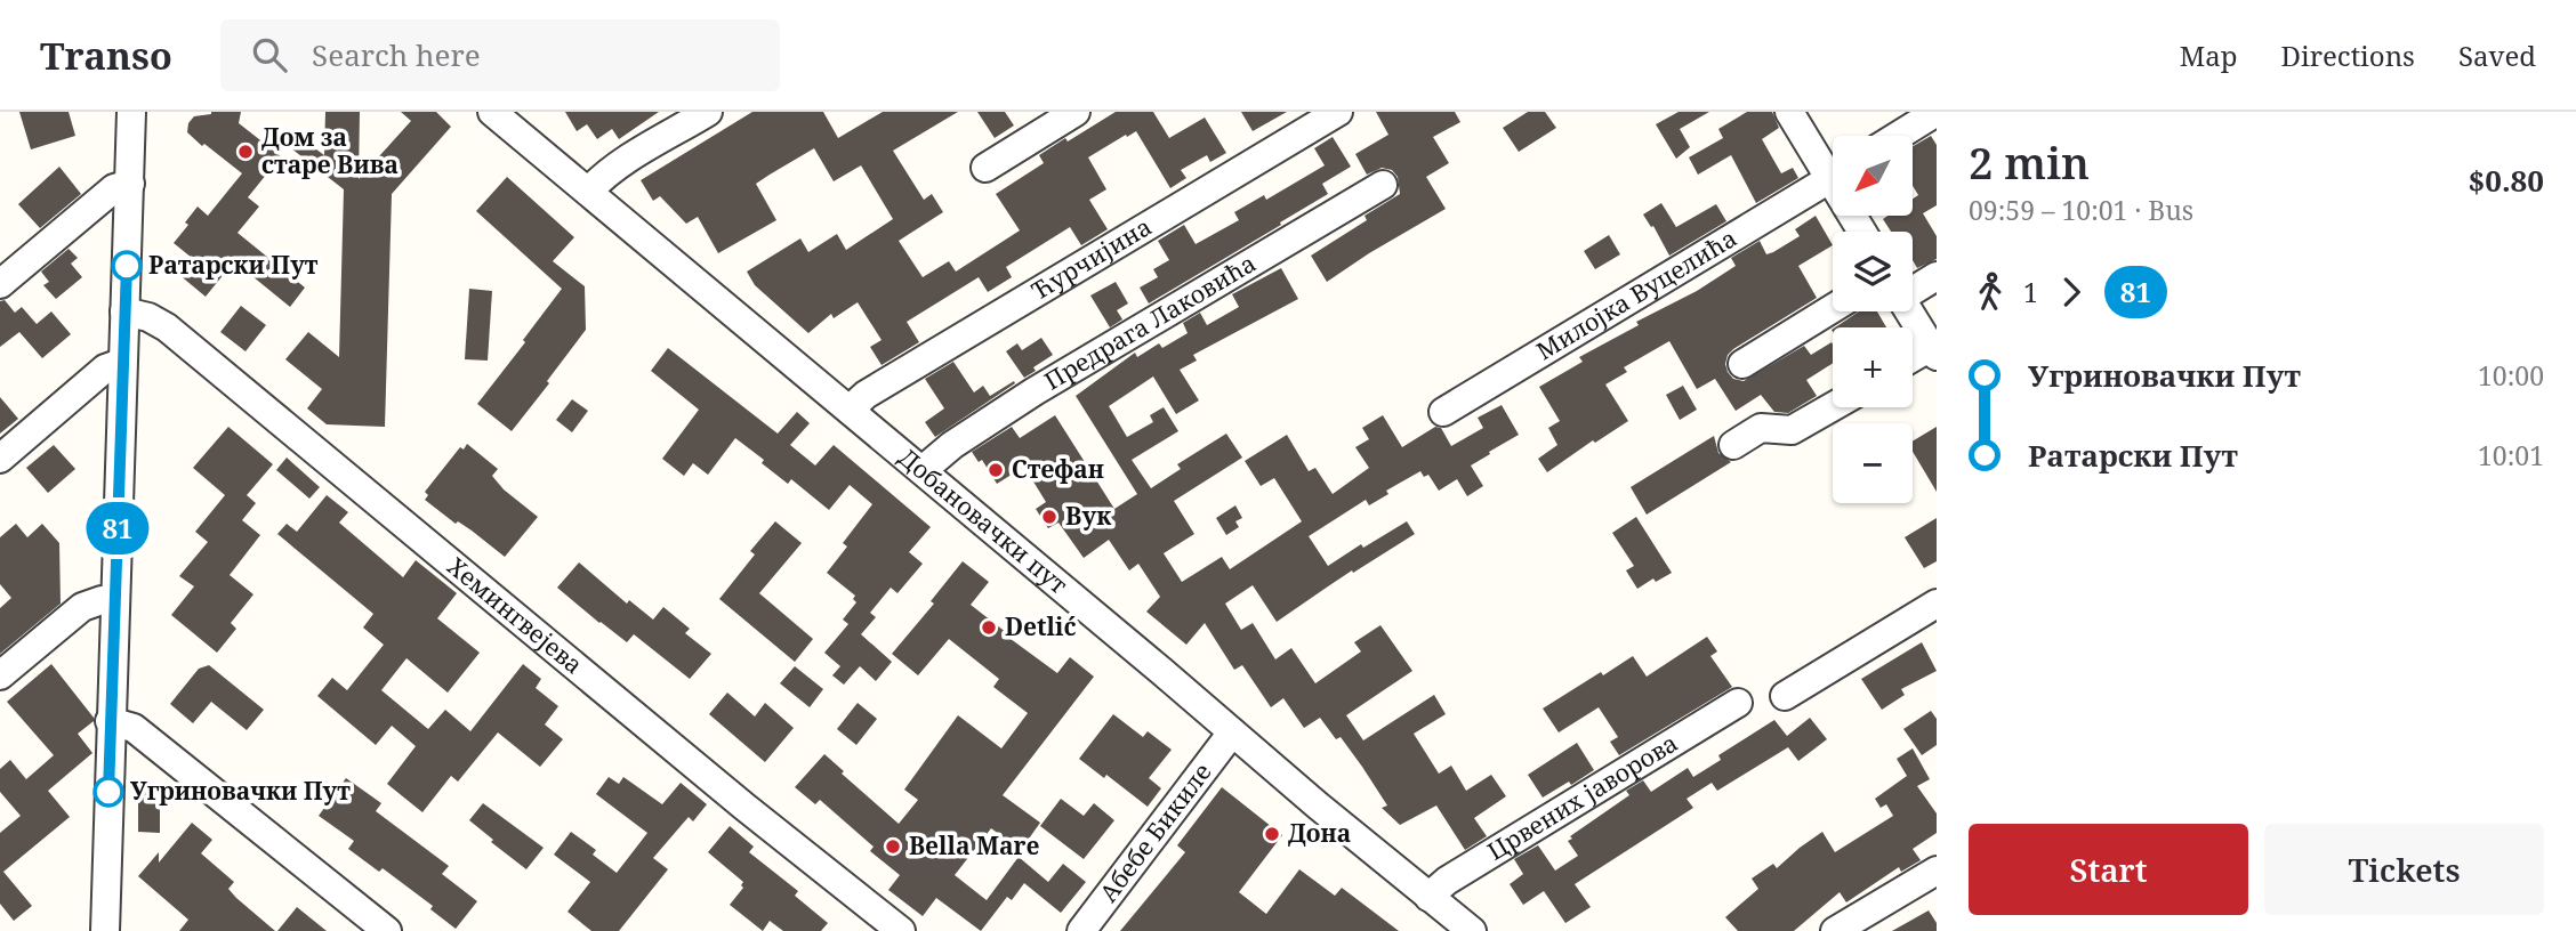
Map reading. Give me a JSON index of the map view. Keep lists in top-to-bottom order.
{
  "streets": {
    "street": [
      "Ћурчијина",
      "Милојка Вуцелића",
      "Предрага Лаковића",
      "Добановачки пут",
      "Хемингвејева",
      "Црвених јаворова",
      "Абебе Бикиле"
    ]
  },
  "crossings": [
    ["Ћурчијина", "Добановачки пут"],
    ["Предрага Лаковића", "Добановачки пут"],
    ["Добановачки пут", "Црвених јаворова"],
    ["Добановачки пут", "Абебе Бикиле"]
  ],
  "places": [
    "Дом за старе Вива",
    "Ратарски Пут",
    "Стефан",
    "Вук",
    "Detlić",
    "Угриновачки Пут",
    "Дона",
    "Bella Mare"
  ],
  "lines": ["bus line 81"],
  "north": "bottom left",
  "page": {
    "header": "Transo",
    "search": "Search here",
    "nav": ["Map", "Directions", "Saved"],
    "on_map": "81",
    "heading": ["2 min", "09:59 – 10:01 · Bus", "$0.80"],
    "map_buttons": ["+", "−"],
    "legs": ["1", "81"],
    "list": [
      {
        "name": "Угриновачки Пут",
        "value": "10:00"
      },
      {
        "name": "Ратарски Пут",
        "value": "10:01"
      }
    ],
    "buttons": ["Start", "Tickets"]
  }
}
